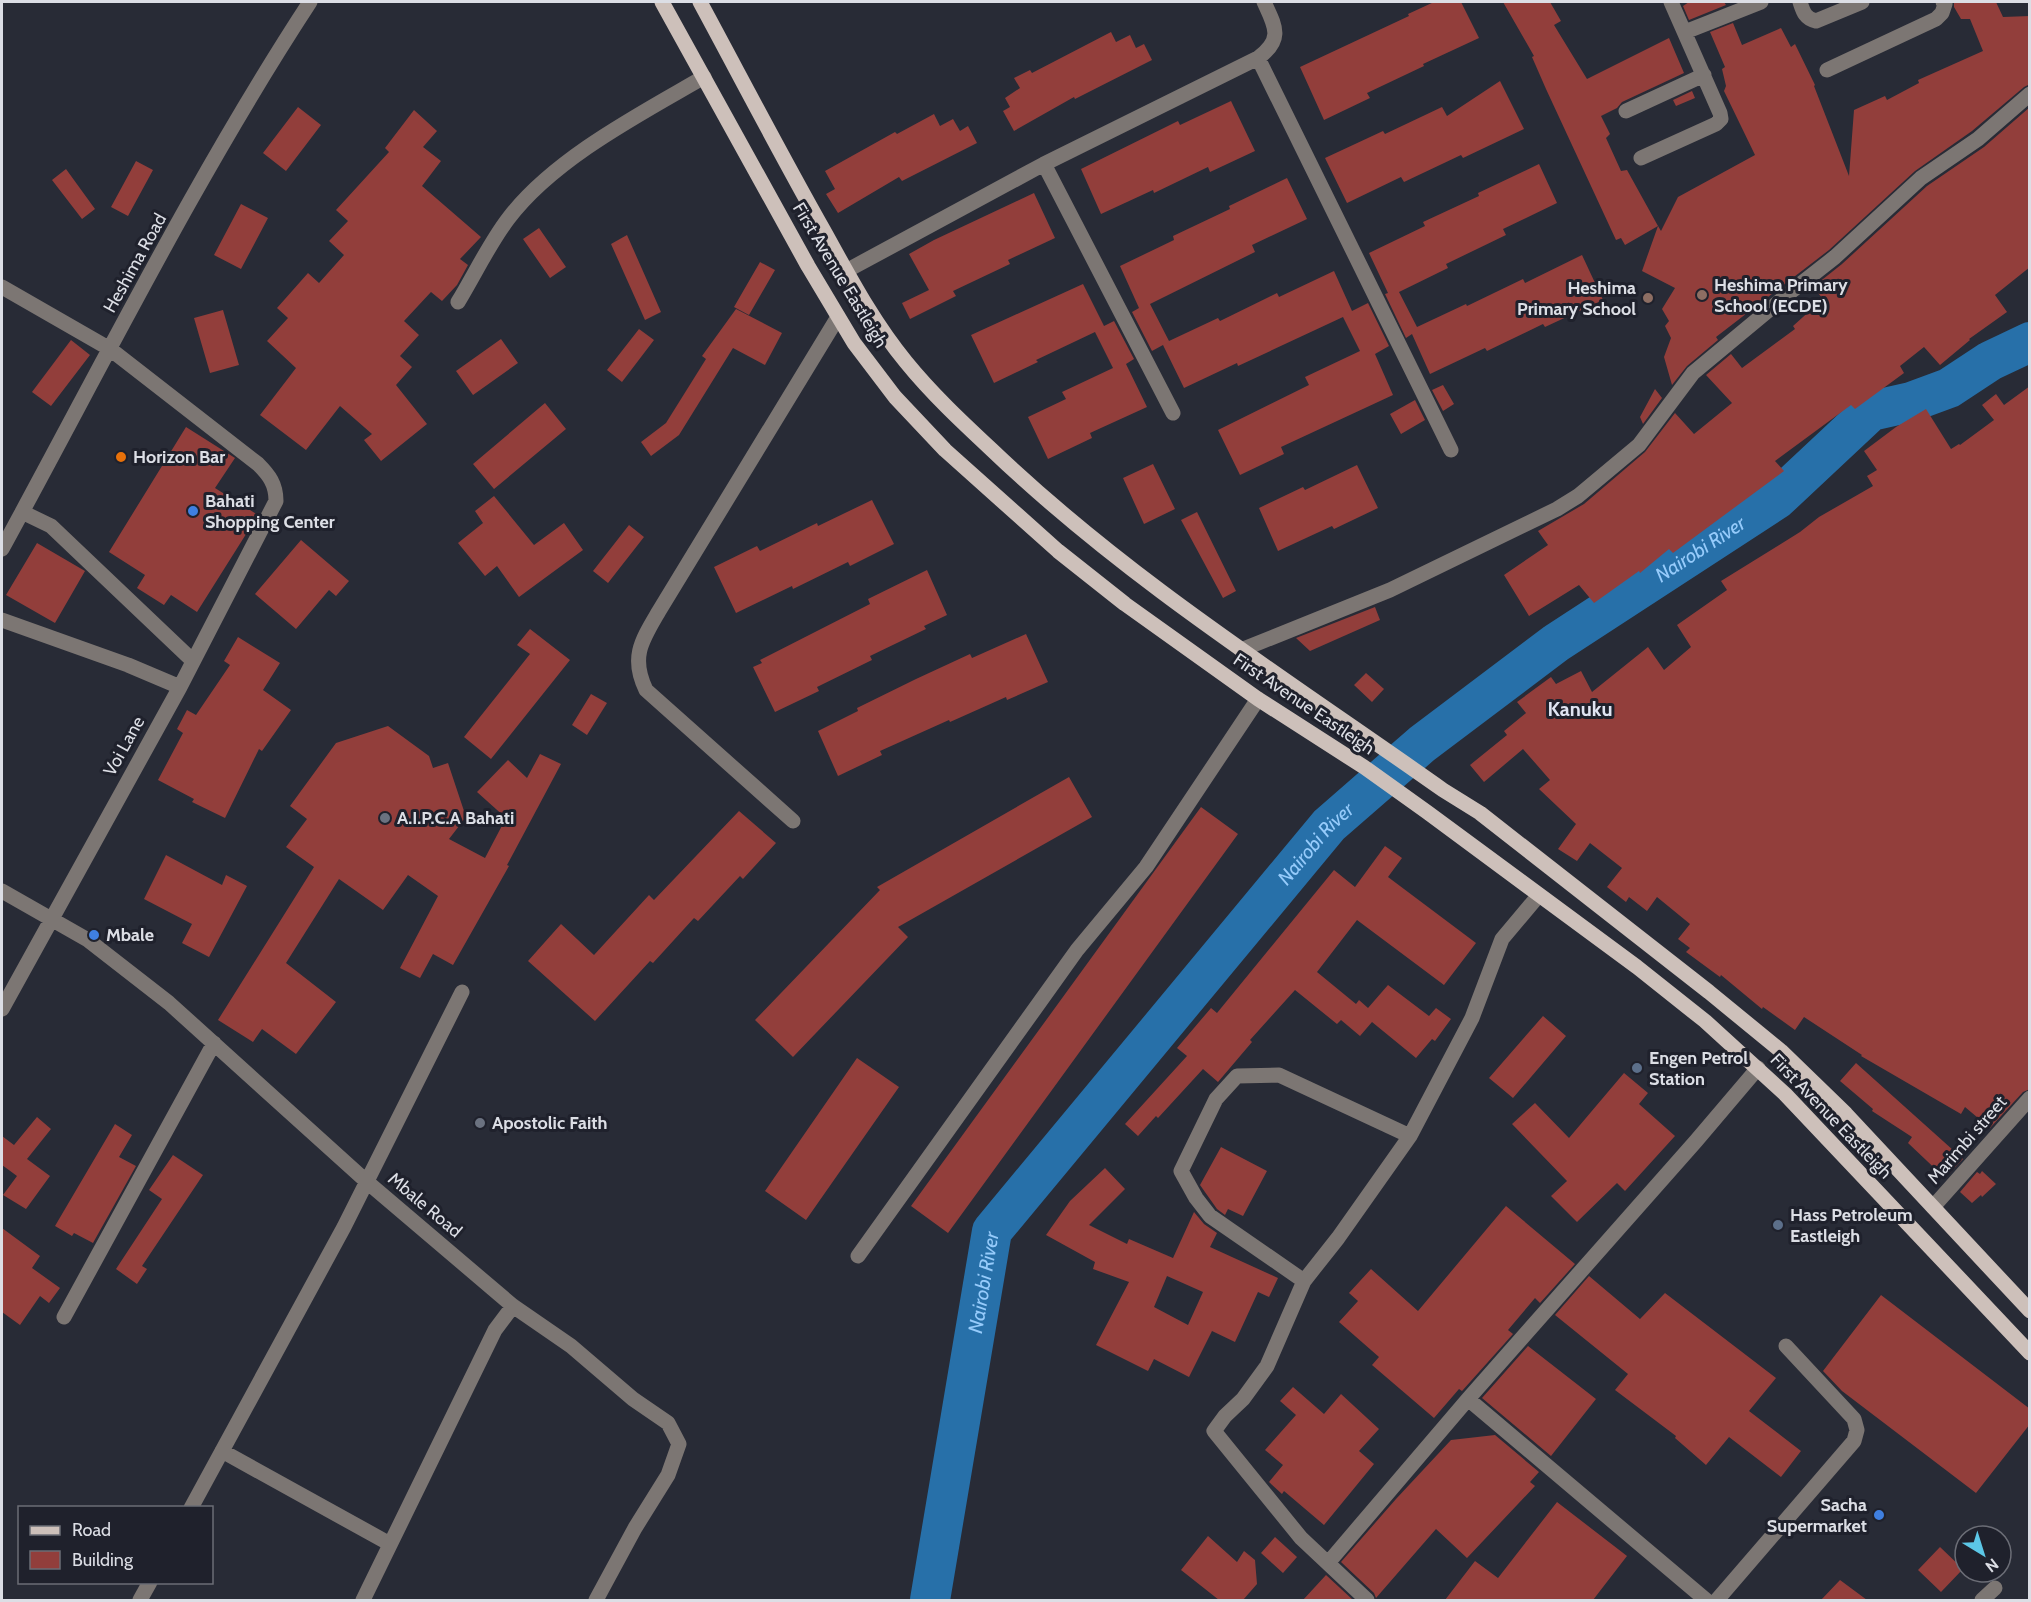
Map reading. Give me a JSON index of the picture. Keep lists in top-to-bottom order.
{
  "streets": {
    "main road": ["First Avenue Eastleigh"],
    "street": [
      "Heshima Road",
      "Voi Lane",
      "Marimbi street",
      "Mbale Road"
    ]
  },
  "crossings": [
    ["Heshima Road", "Voi Lane"],
    ["First Avenue Eastleigh", "Marimbi street"],
    ["Voi Lane", "Mbale Road"]
  ],
  "districts": ["Kanuku"],
  "water": ["Nairobi River"],
  "places": [
    "Heshima Primary School (ECDE)",
    "Heshima Primary School",
    "Horizon Bar",
    "Bahati Shopping Center",
    "A.I.P.C.A Bahati",
    "Mbale",
    "Engen Petrol Station",
    "Apostolic Faith",
    "Hass Petroleum Eastleigh",
    "Sacha Supermarket"
  ],
  "legend": ["Road", "Building"],
  "north": "bottom right"
}
